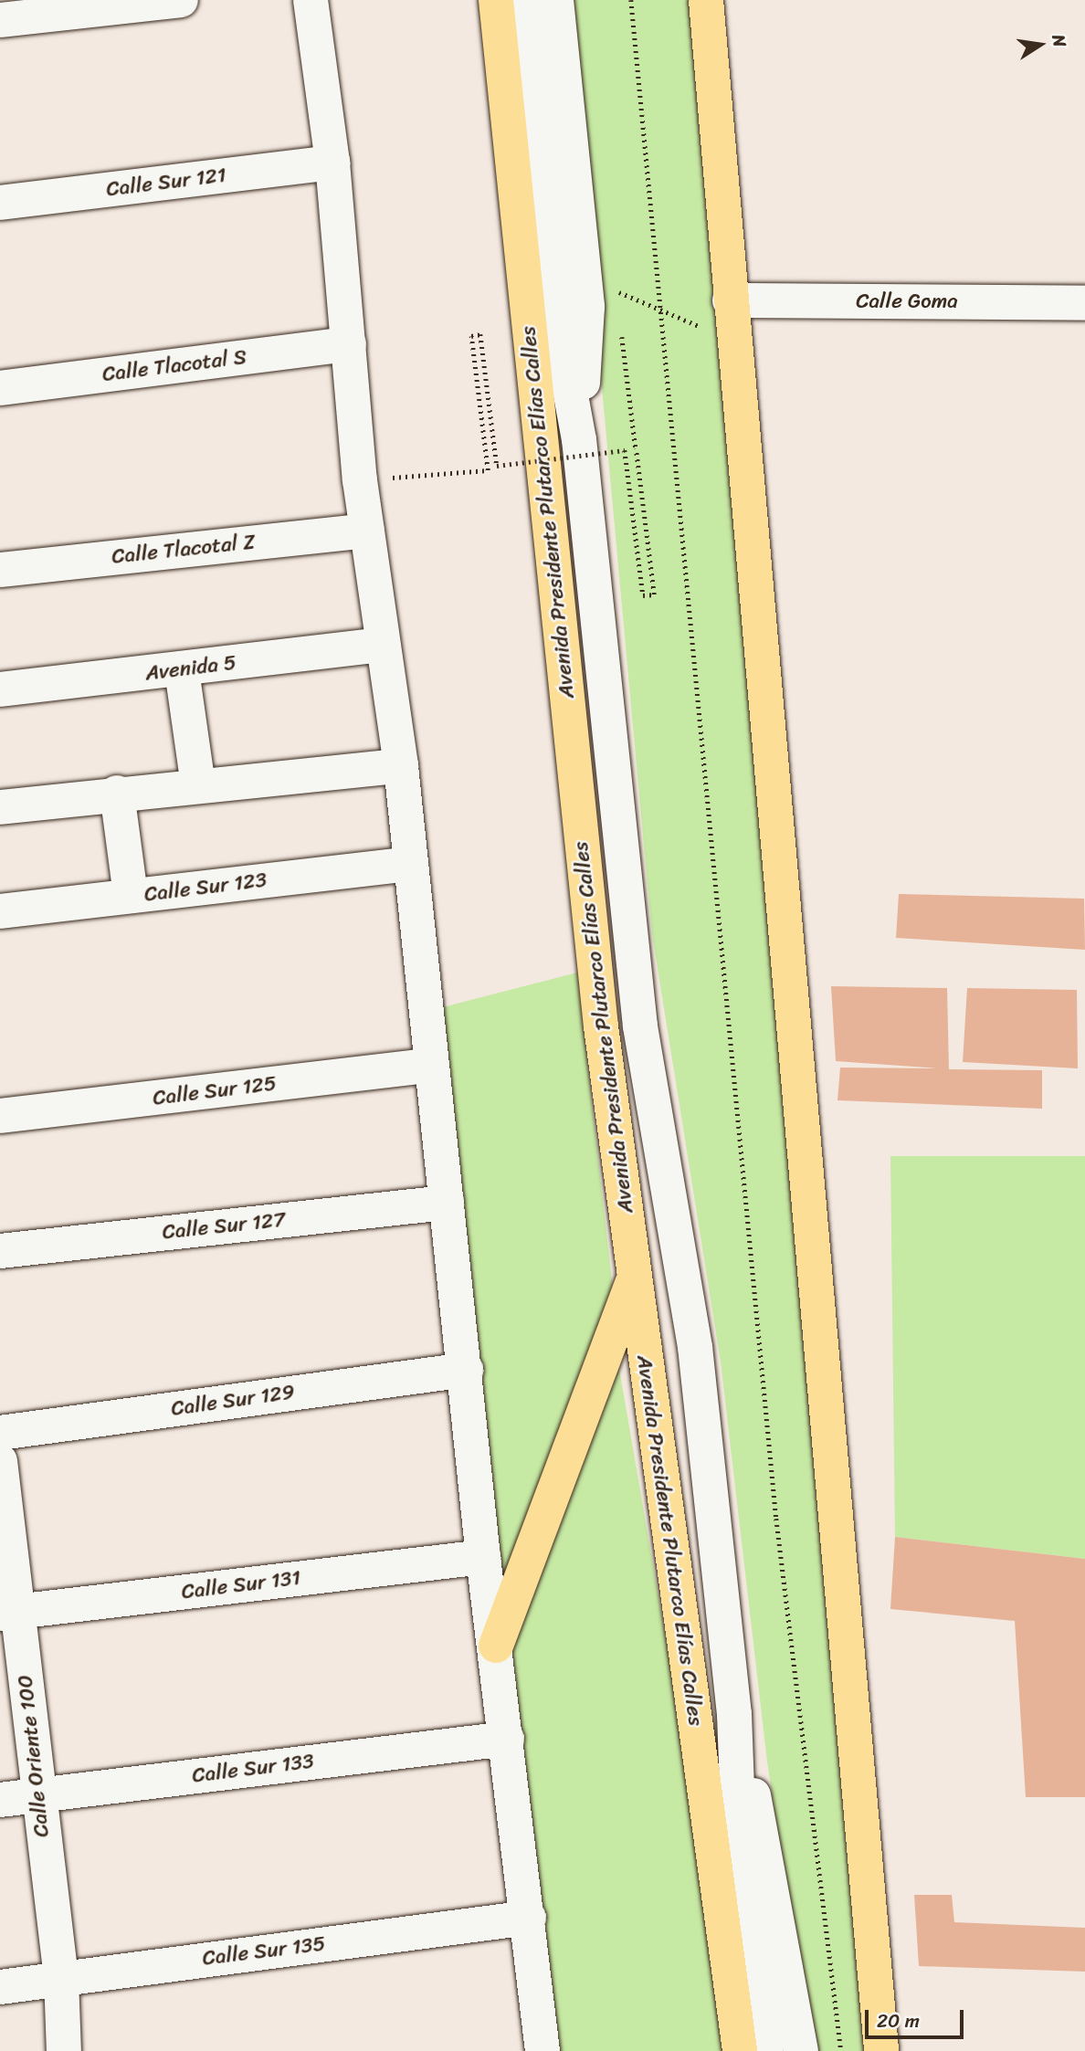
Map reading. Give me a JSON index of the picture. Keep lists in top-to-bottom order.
{
  "streets": {
    "main road": ["Avenida Presidente Plutarco Elías Calles"],
    "street": [
      "Calle Sur 121",
      "Calle Goma",
      "Calle Tlacotal S",
      "Calle Tlacotal Z",
      "Avenida 5",
      "Calle Sur 123",
      "Calle Sur 125",
      "Calle Sur 127",
      "Calle Sur 129",
      "Calle Sur 131",
      "Calle Oriente 100",
      "Calle Sur 133",
      "Calle Sur 135"
    ]
  },
  "crossings": [
    ["Calle Sur 131", "Calle Oriente 100"],
    ["Calle Oriente 100", "Calle Sur 133"],
    ["Calle Oriente 100", "Calle Sur 135"]
  ],
  "scale_bar": "20 m",
  "north": "right"
}
